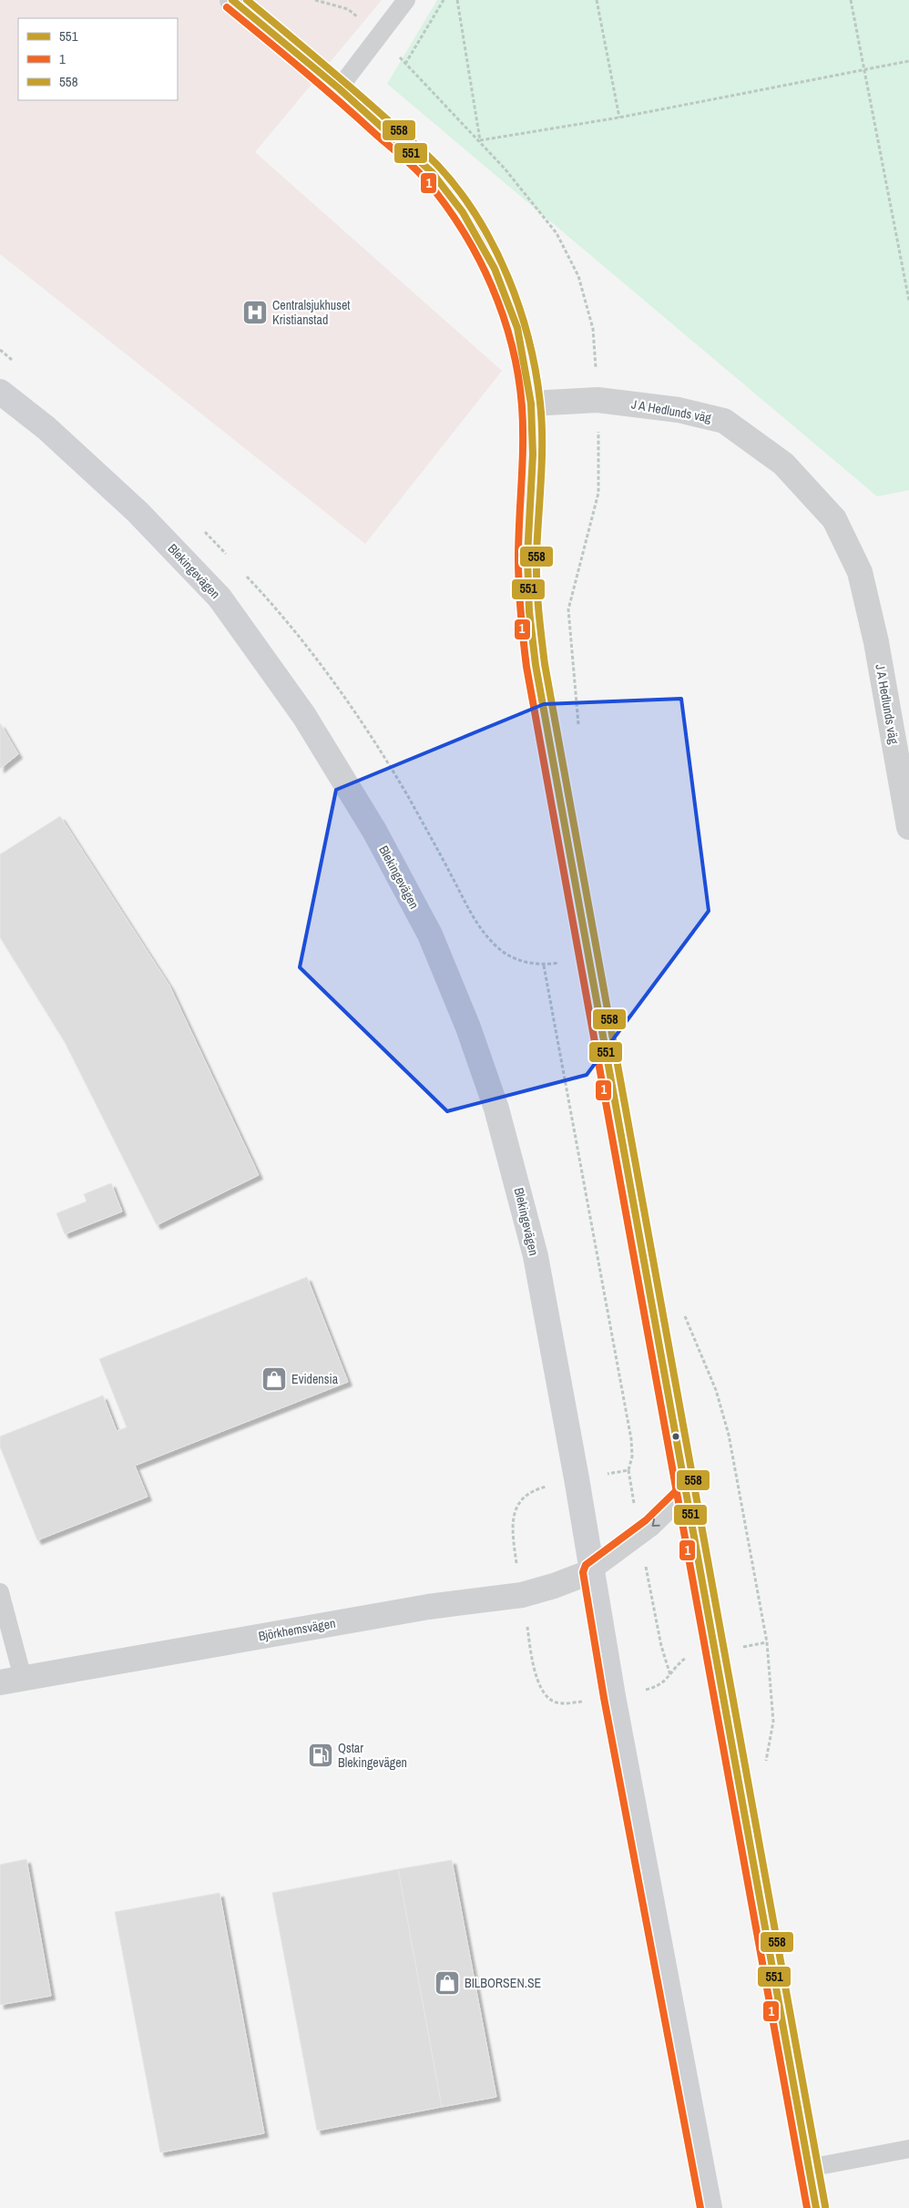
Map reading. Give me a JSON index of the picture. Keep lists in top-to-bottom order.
{
  "streets": {
    "main road": ["Blekingevägen"],
    "street": ["J A Hedlunds väg", "Björkhemsvägen"]
  },
  "crossings": [
    ["Blekingevägen", "Björkhemsvägen"]
  ],
  "places": {
    "hospital": ["Centralsjukhuset Kristianstad"],
    "shop": ["Evidensia", "BILBORSEN.SE"],
    "fuel station": ["Qstar Blekingevägen"]
  },
  "lines": ["transit line 551", "transit line 558", "transit line 1"],
  "legend": ["551", "1", "558"]
}
